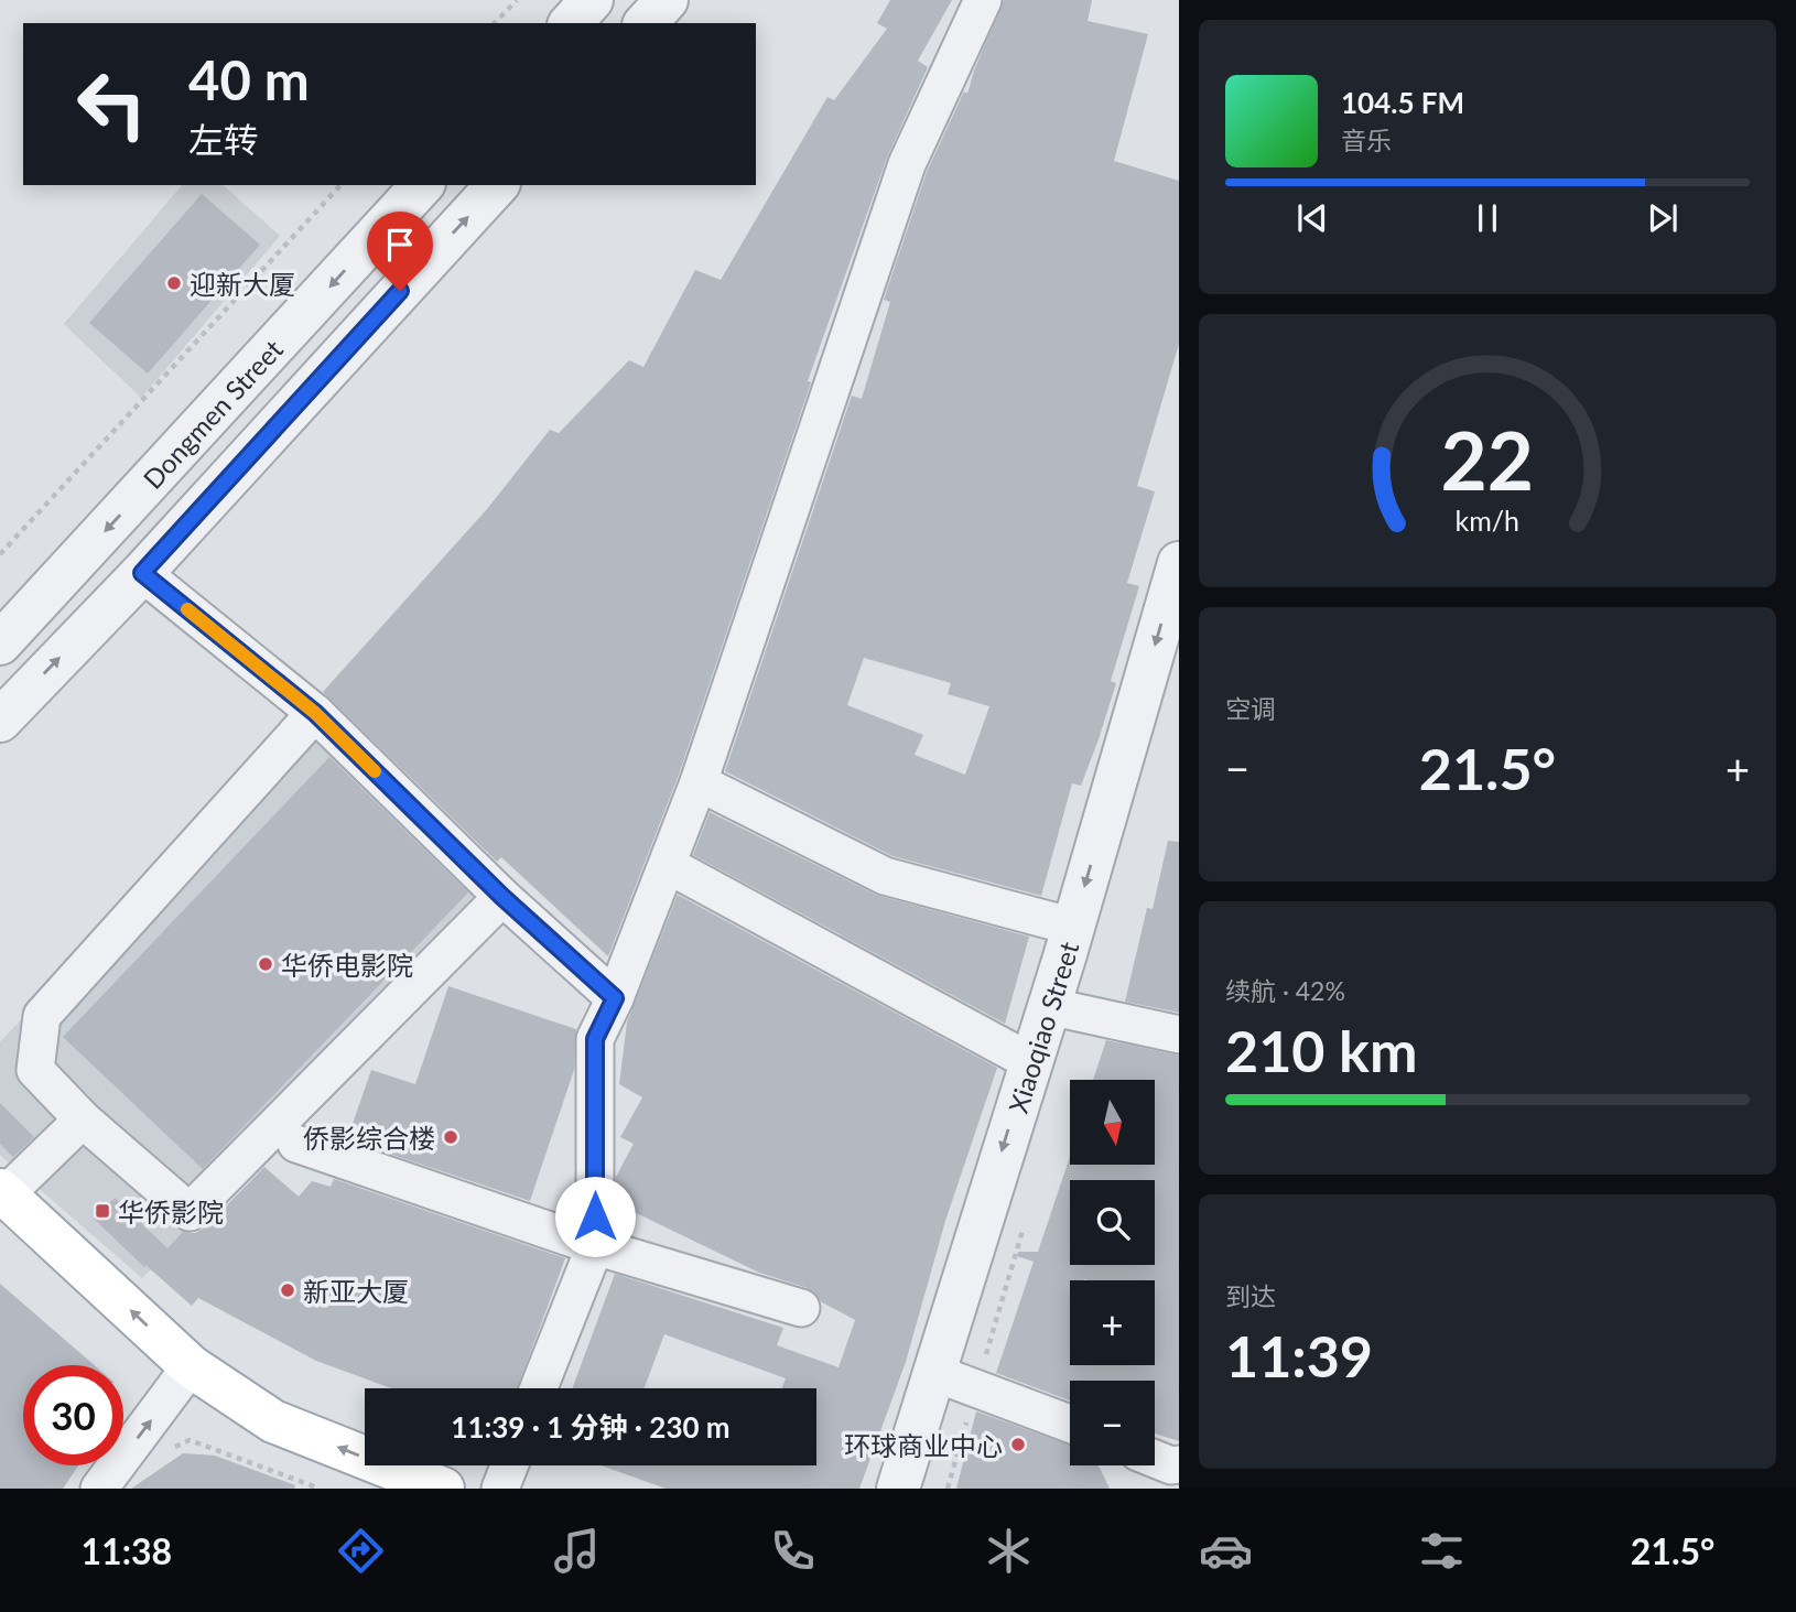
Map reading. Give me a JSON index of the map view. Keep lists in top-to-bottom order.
{
  "streets": {
    "street": ["Dongmen Street", "Xiaoqiao Street"]
  },
  "one_way": ["Xiaoqiao Street"],
  "places": {
    "other": [
      "迎新大厦",
      "华侨电影院",
      "侨影综合楼",
      "新亚大厦",
      "环球商业中心"
    ],
    "transit": ["华侨影院"]
  },
  "north": "bottom",
  "page": {
    "turn": ["40 m", "左转"],
    "song": ["104.5 FM", "音乐"],
    "tile": [
      "空调",
      ["续航 · 42%", "210 km"],
      ["到达", "11:39"]
    ],
    "heat": ["−", "21.5°", "+"],
    "map_buttons": ["+", "−"],
    "limit": "30",
    "trip": "11:39 · 1 分钟 · 230 m",
    "tabs": ["11:38", "21.5°"],
    "gauge": ["22", "km/h"]
  }
}
